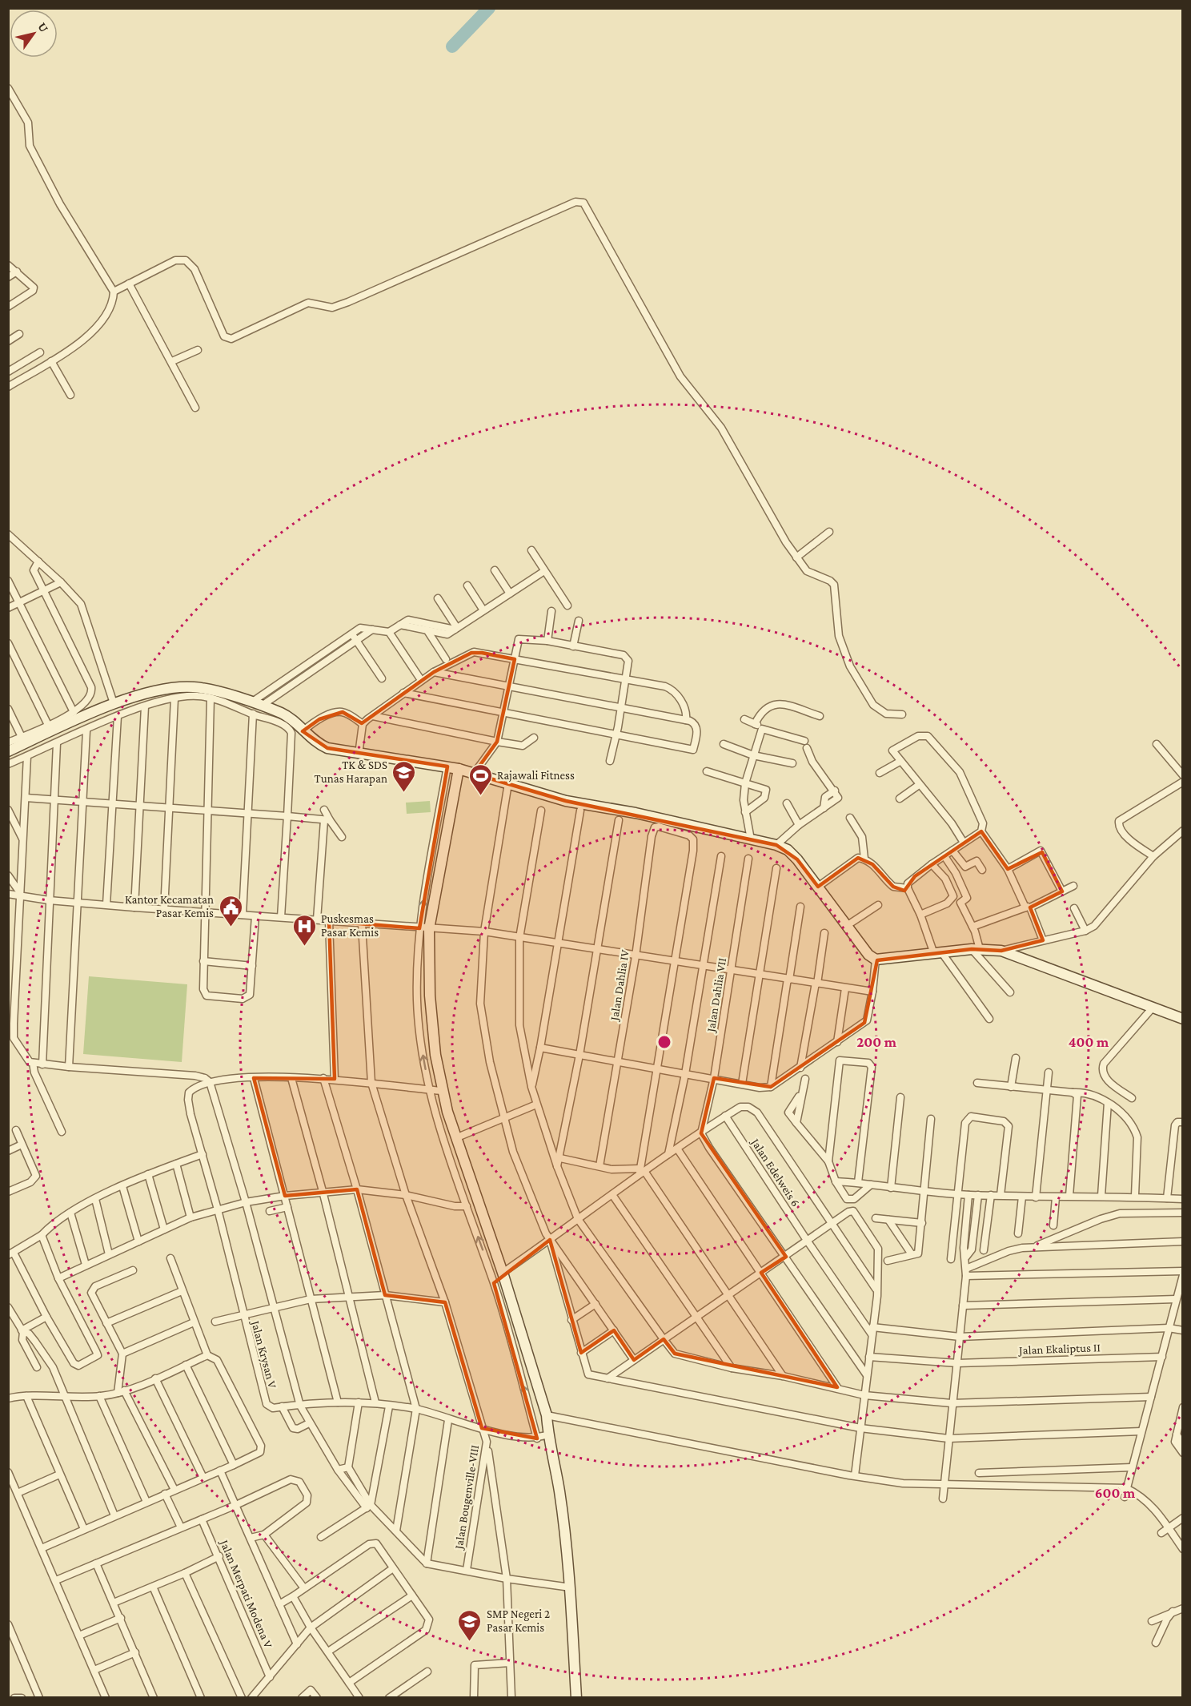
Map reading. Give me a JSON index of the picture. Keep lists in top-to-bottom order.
{
  "streets": {
    "street": [
      "Jalan Dahlia IV",
      "Jalan Dahlia VII",
      "Jalan Edelweis 6",
      "Jalan Ekaliptus II",
      "Jalan Krysan V",
      "Jalan Bougenville-VIII",
      "Jalan Merpati Modena V"
    ]
  },
  "places": {
    "school or university": ["TK & SDS Tunas Harapan", "SMP Negeri 2 Pasar Kemis"],
    "sports": ["Rajawali Fitness"],
    "public building": ["Kantor Kecamatan Pasar Kemis"],
    "hospital": ["Puskesmas Pasar Kemis"]
  },
  "north": "top right",
  "rings": ["200 m", "400 m", "600 m"]
}
